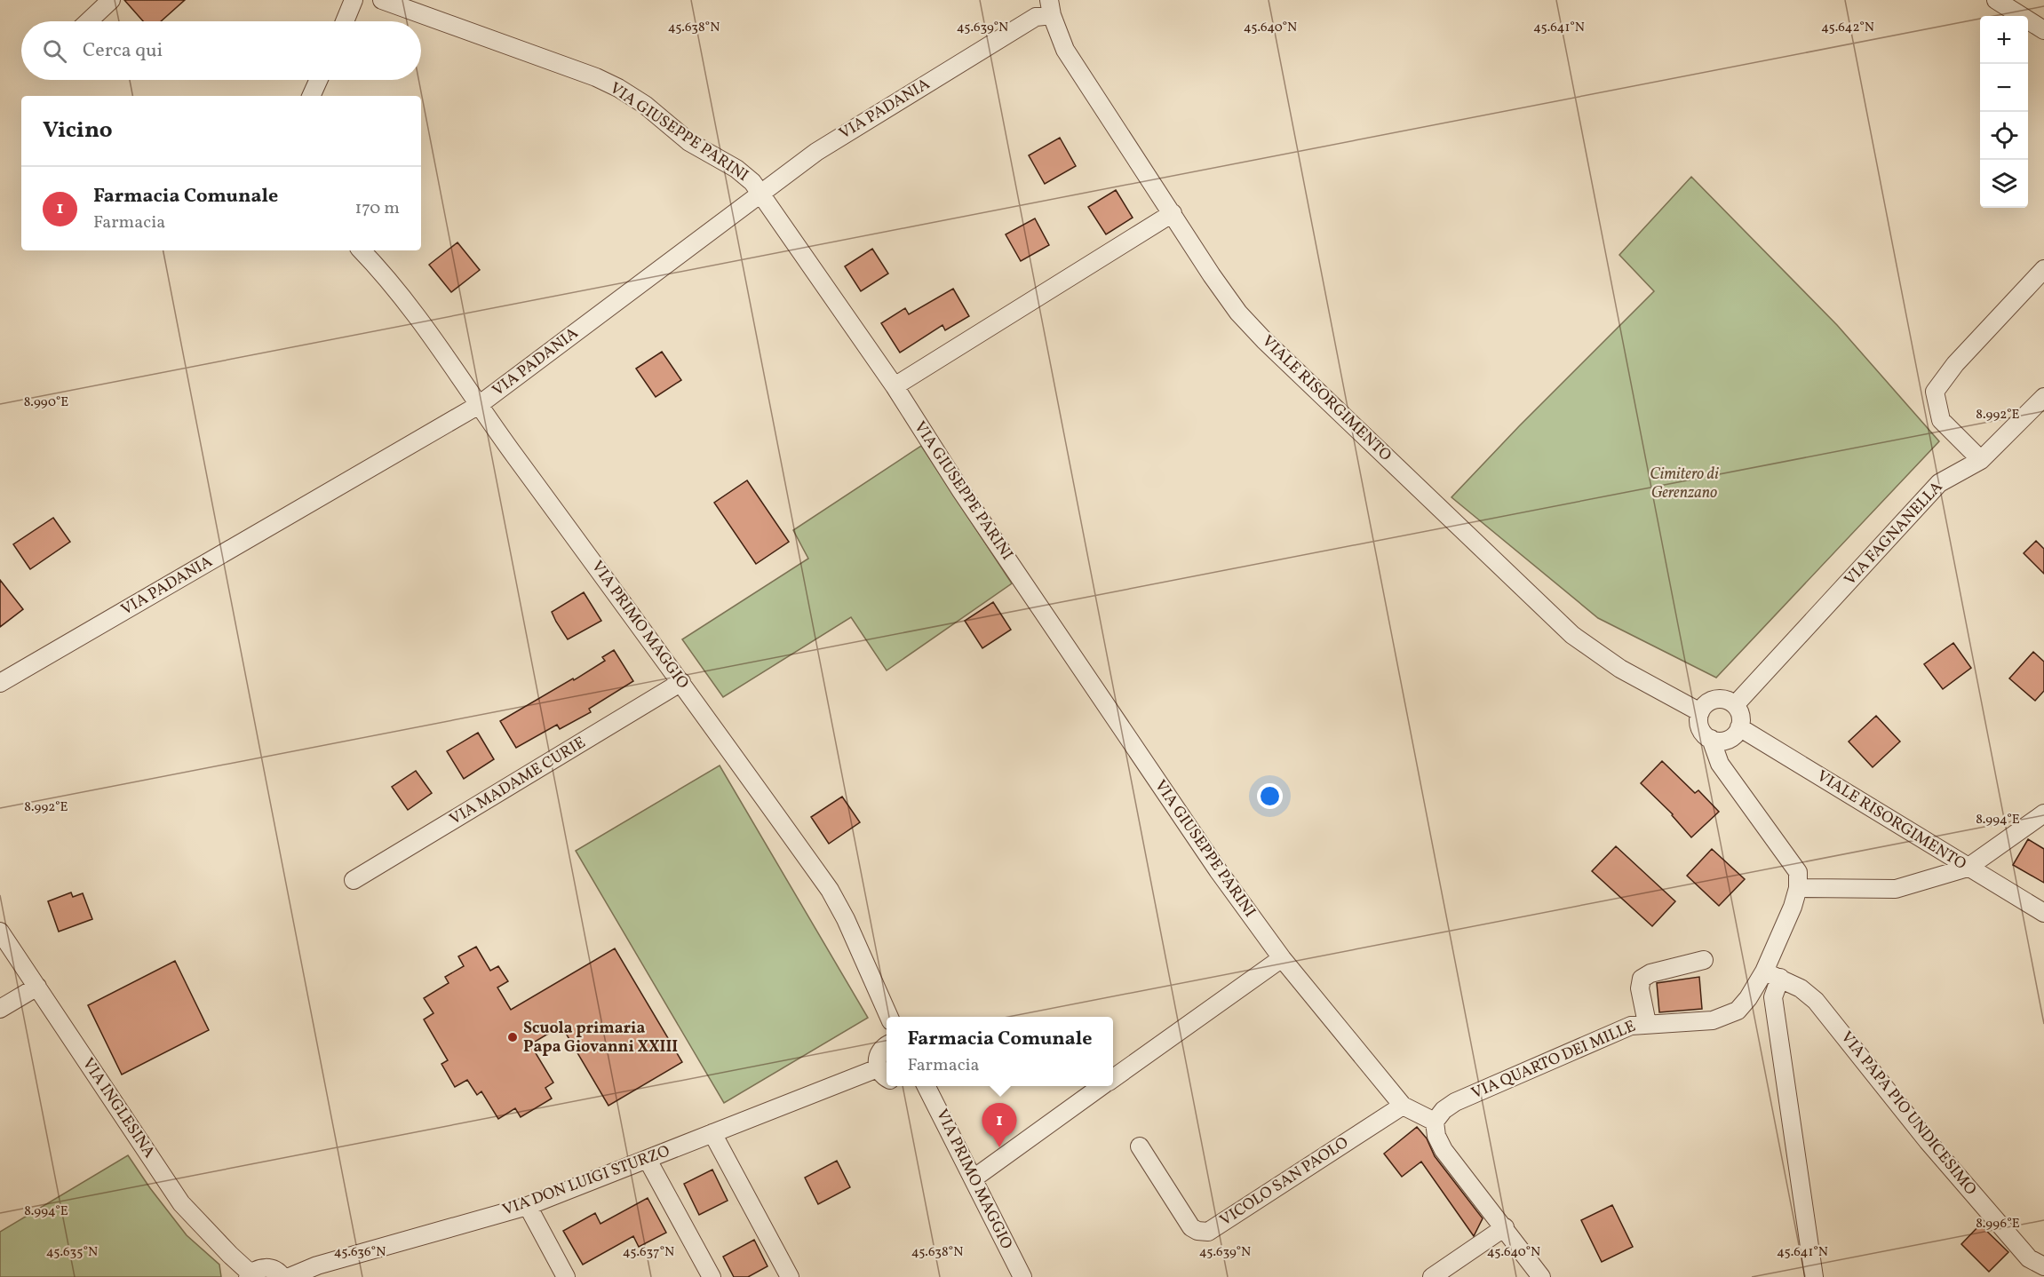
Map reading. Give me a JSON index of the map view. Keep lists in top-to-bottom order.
{
  "streets": {
    "street": [
      "VIA PADANIA",
      "VIA GIUSEPPE PARINI",
      "VIALE RISORGIMENTO",
      "VIA FAGNANELLA",
      "VIA PRIMO MAGGIO",
      "VIA MADAME CURIE",
      "VIA QUARTO DEI MILLE",
      "VIA INGLESINA",
      "VIA PAPA PIO UNDICESIMO",
      "VIA DON LUIGI STURZO",
      "VICOLO SAN PAOLO"
    ]
  },
  "crossings": [
    ["VIA PADANIA", "VIA GIUSEPPE PARINI"],
    ["VIA PADANIA", "VIALE RISORGIMENTO"],
    ["VIA PADANIA", "VIA PRIMO MAGGIO"],
    ["VIA GIUSEPPE PARINI", "VIA QUARTO DEI MILLE"],
    ["VIA GIUSEPPE PARINI", "VICOLO SAN PAOLO"],
    ["VIALE RISORGIMENTO", "VIA FAGNANELLA"],
    ["VIA PRIMO MAGGIO", "VIA MADAME CURIE"],
    ["VIA QUARTO DEI MILLE", "VIA PAPA PIO UNDICESIMO"]
  ],
  "parks": ["Cimitero di Gerenzano"],
  "places": ["Scuola primaria Papa Giovanni XXIII"],
  "page": {
    "map_buttons": ["+", "−"],
    "search": "Cerca qui",
    "heading": "Vicino",
    "list": [
      {
        "mark": "1",
        "name": "Farmacia Comunale",
        "note": "Farmacia",
        "value": "170 m"
      }
    ],
    "popup": ["Farmacia Comunale", "Farmacia"],
    "pins": "1"
  },
  "coordinates": [
    "45.638°N",
    "45.639°N",
    "45.640°N",
    "45.641°N",
    "45.642°N",
    "8.990°E",
    "8.992°E",
    "8.994°E",
    "8.996°E",
    "45.635°N",
    "45.636°N",
    "45.637°N"
  ]
}
